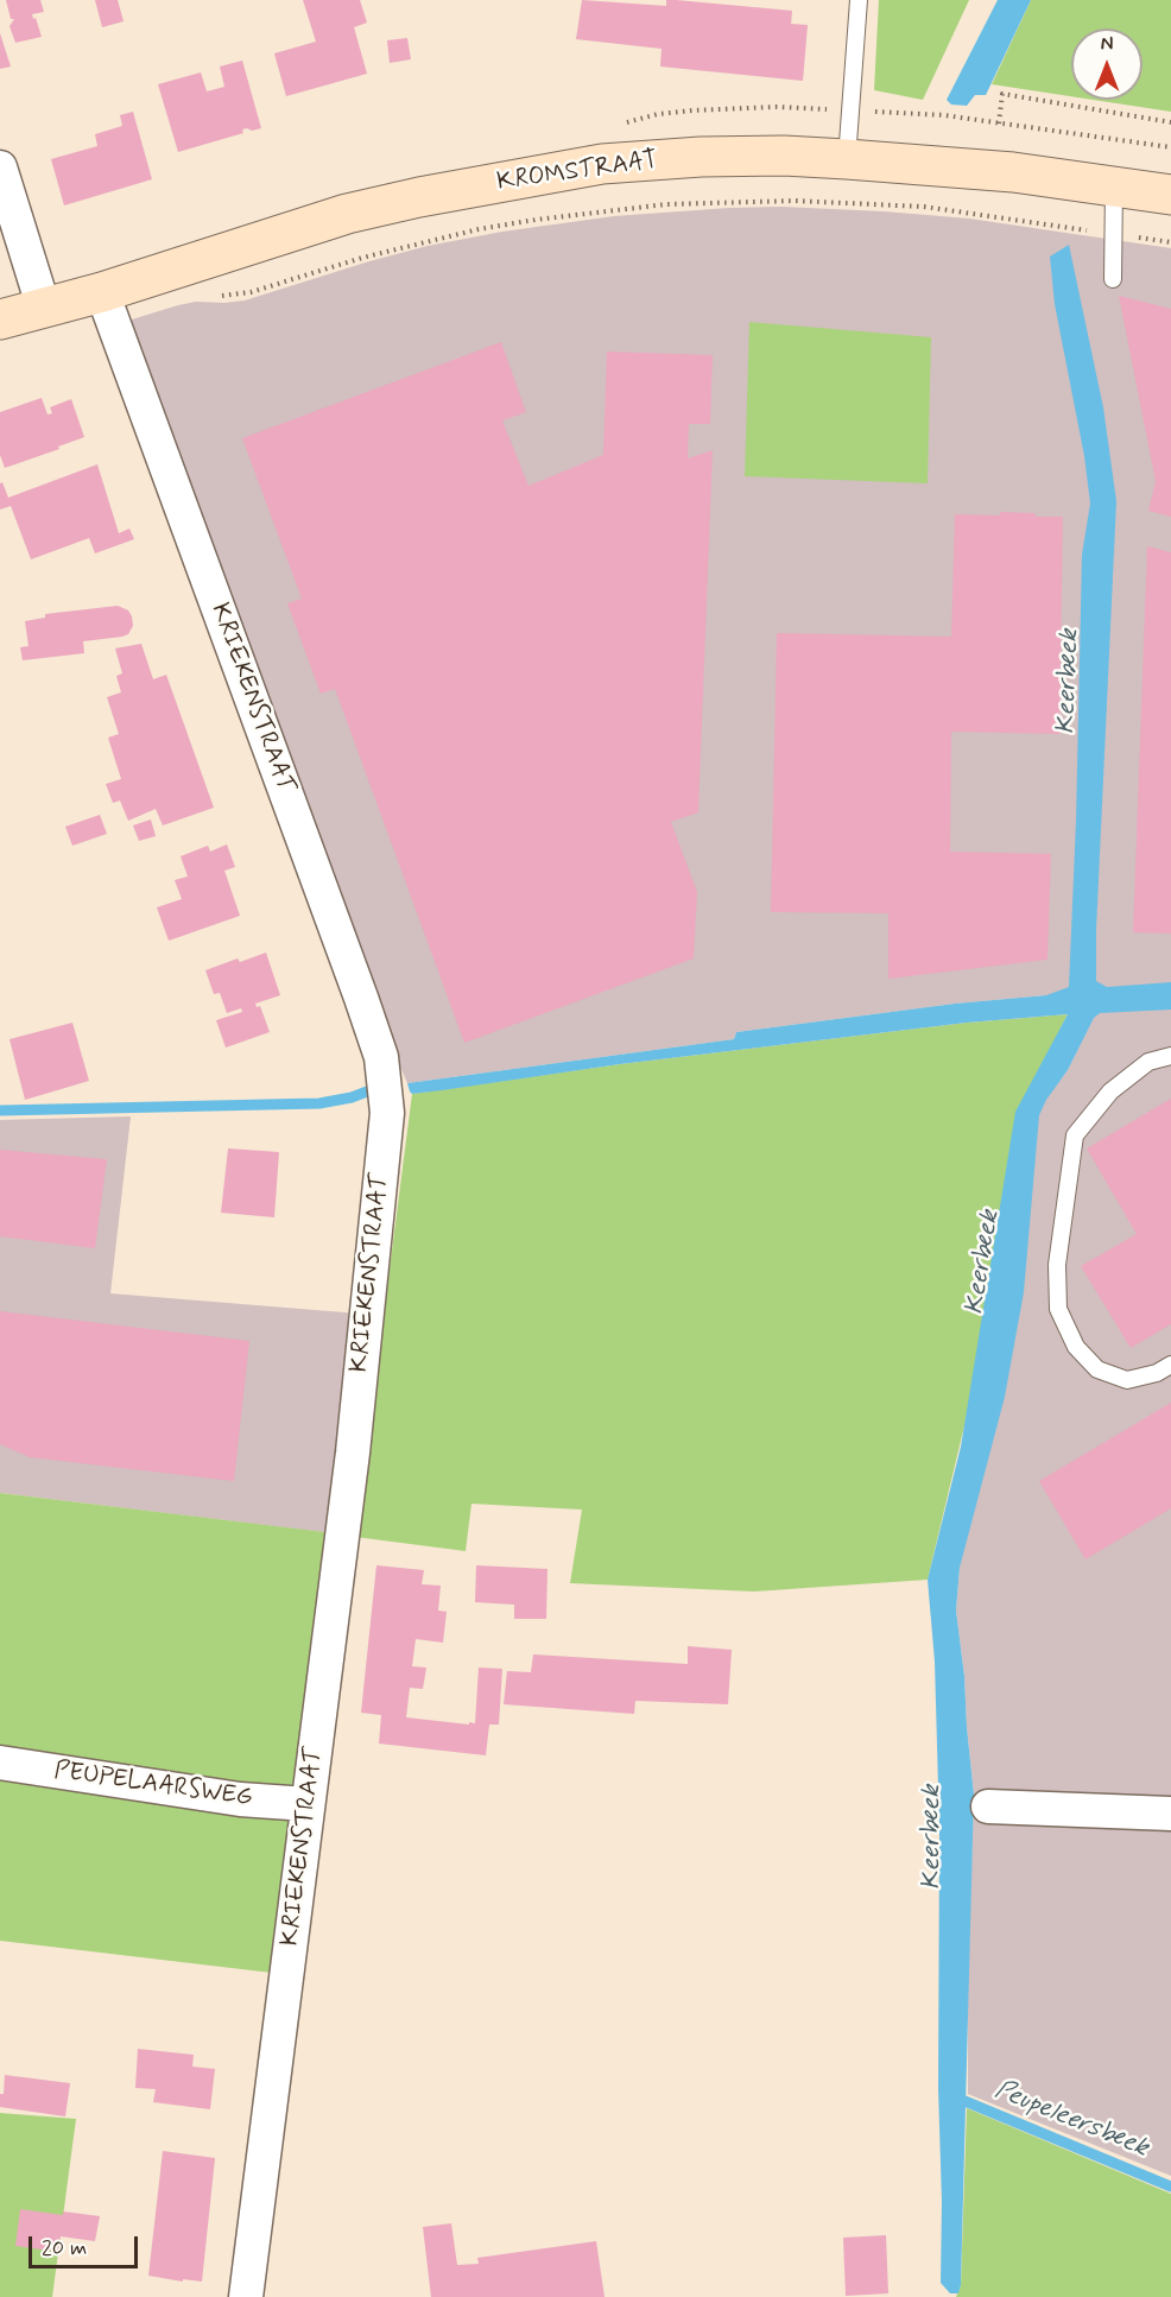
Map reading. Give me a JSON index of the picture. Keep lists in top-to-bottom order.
{
  "streets": {
    "main road": ["KROMSTRAAT"],
    "street": ["KRIEKENSTRAAT", "PEUPELAARSWEG"]
  },
  "crossings": [
    ["KROMSTRAAT", "KRIEKENSTRAAT"],
    ["KRIEKENSTRAAT", "PEUPELAARSWEG"]
  ],
  "water": ["Keerbeek", "Peupeleersbeek"],
  "scale_bar": "20 m",
  "north": "top"
}
